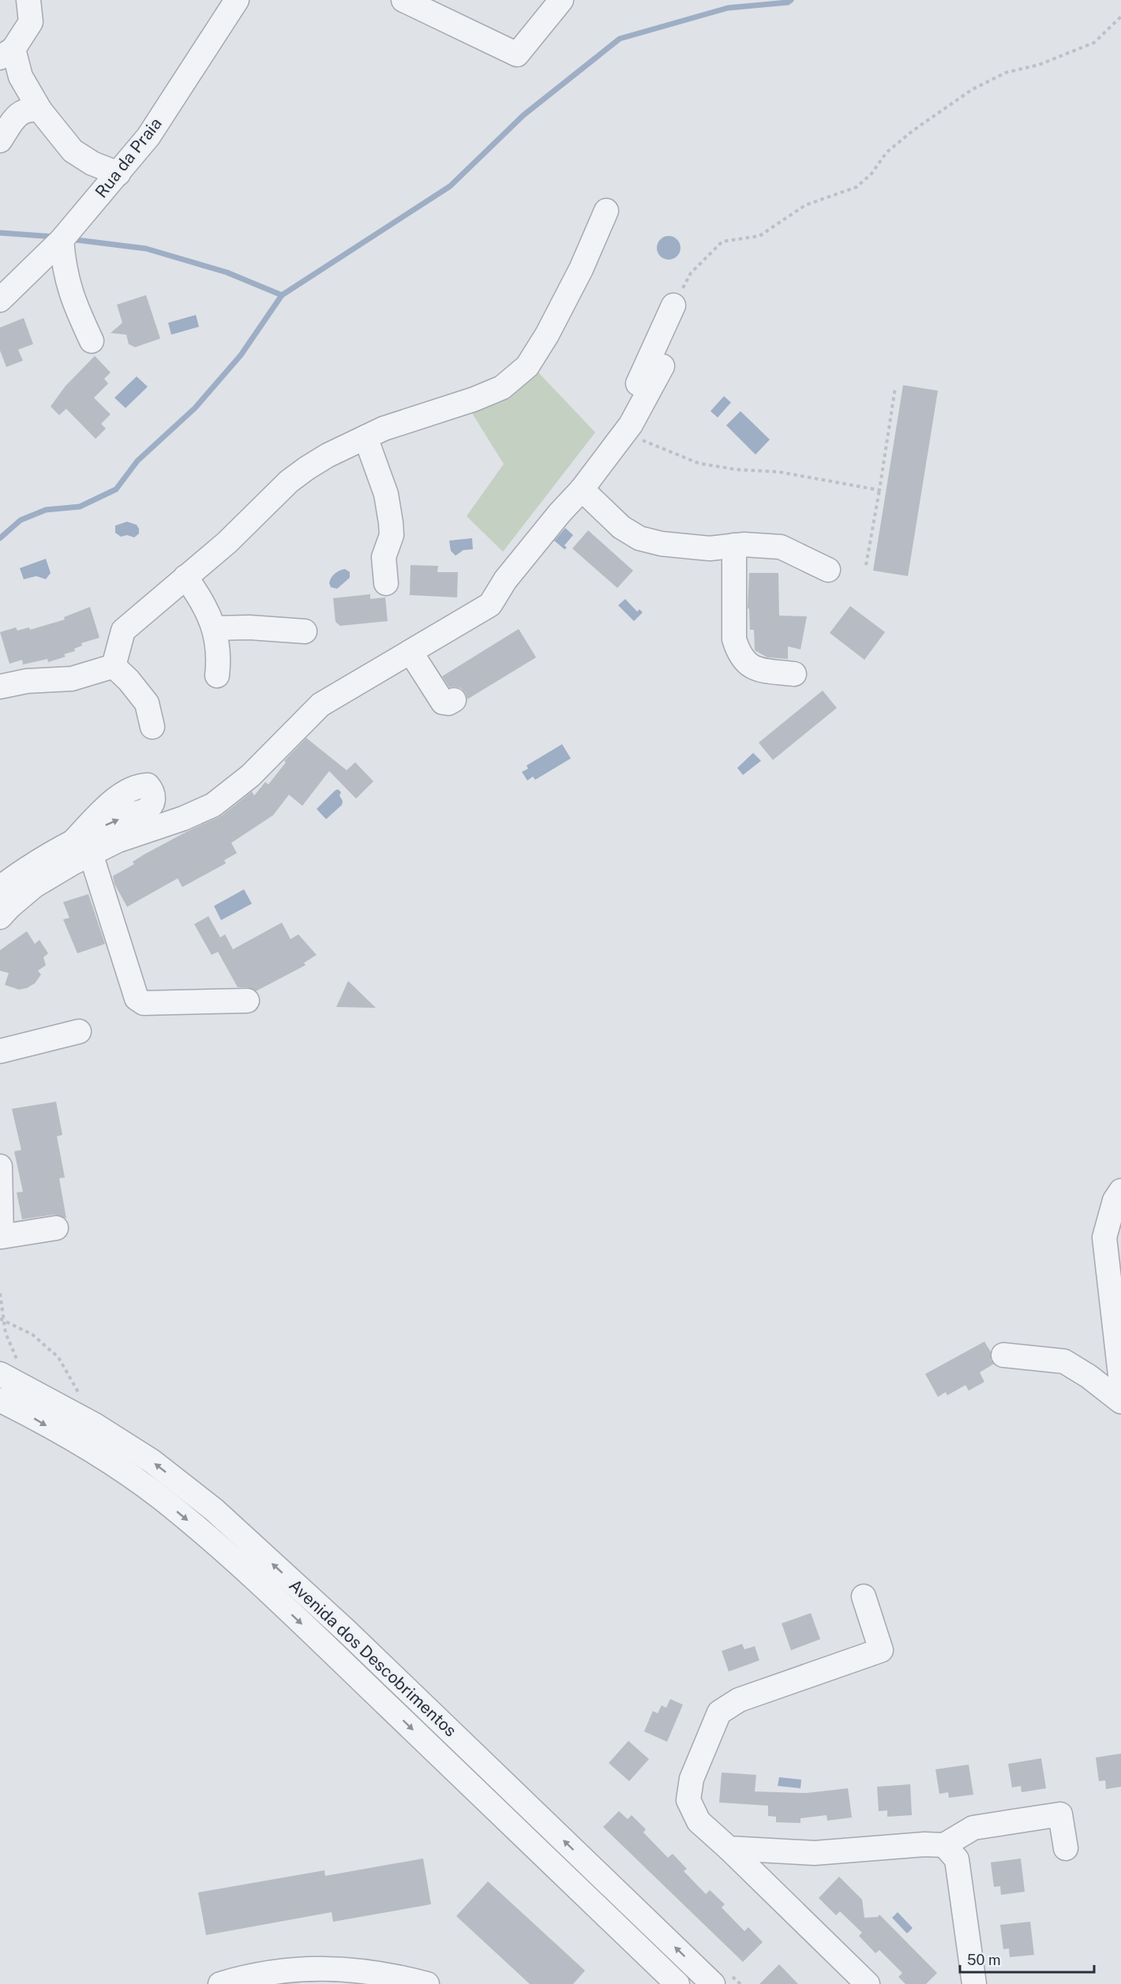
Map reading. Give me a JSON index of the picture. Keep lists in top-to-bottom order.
{
  "streets": {
    "street": ["Rua da Praia", "Avenida dos Descobrimentos"]
  },
  "scale_bar": "50 m"
}
